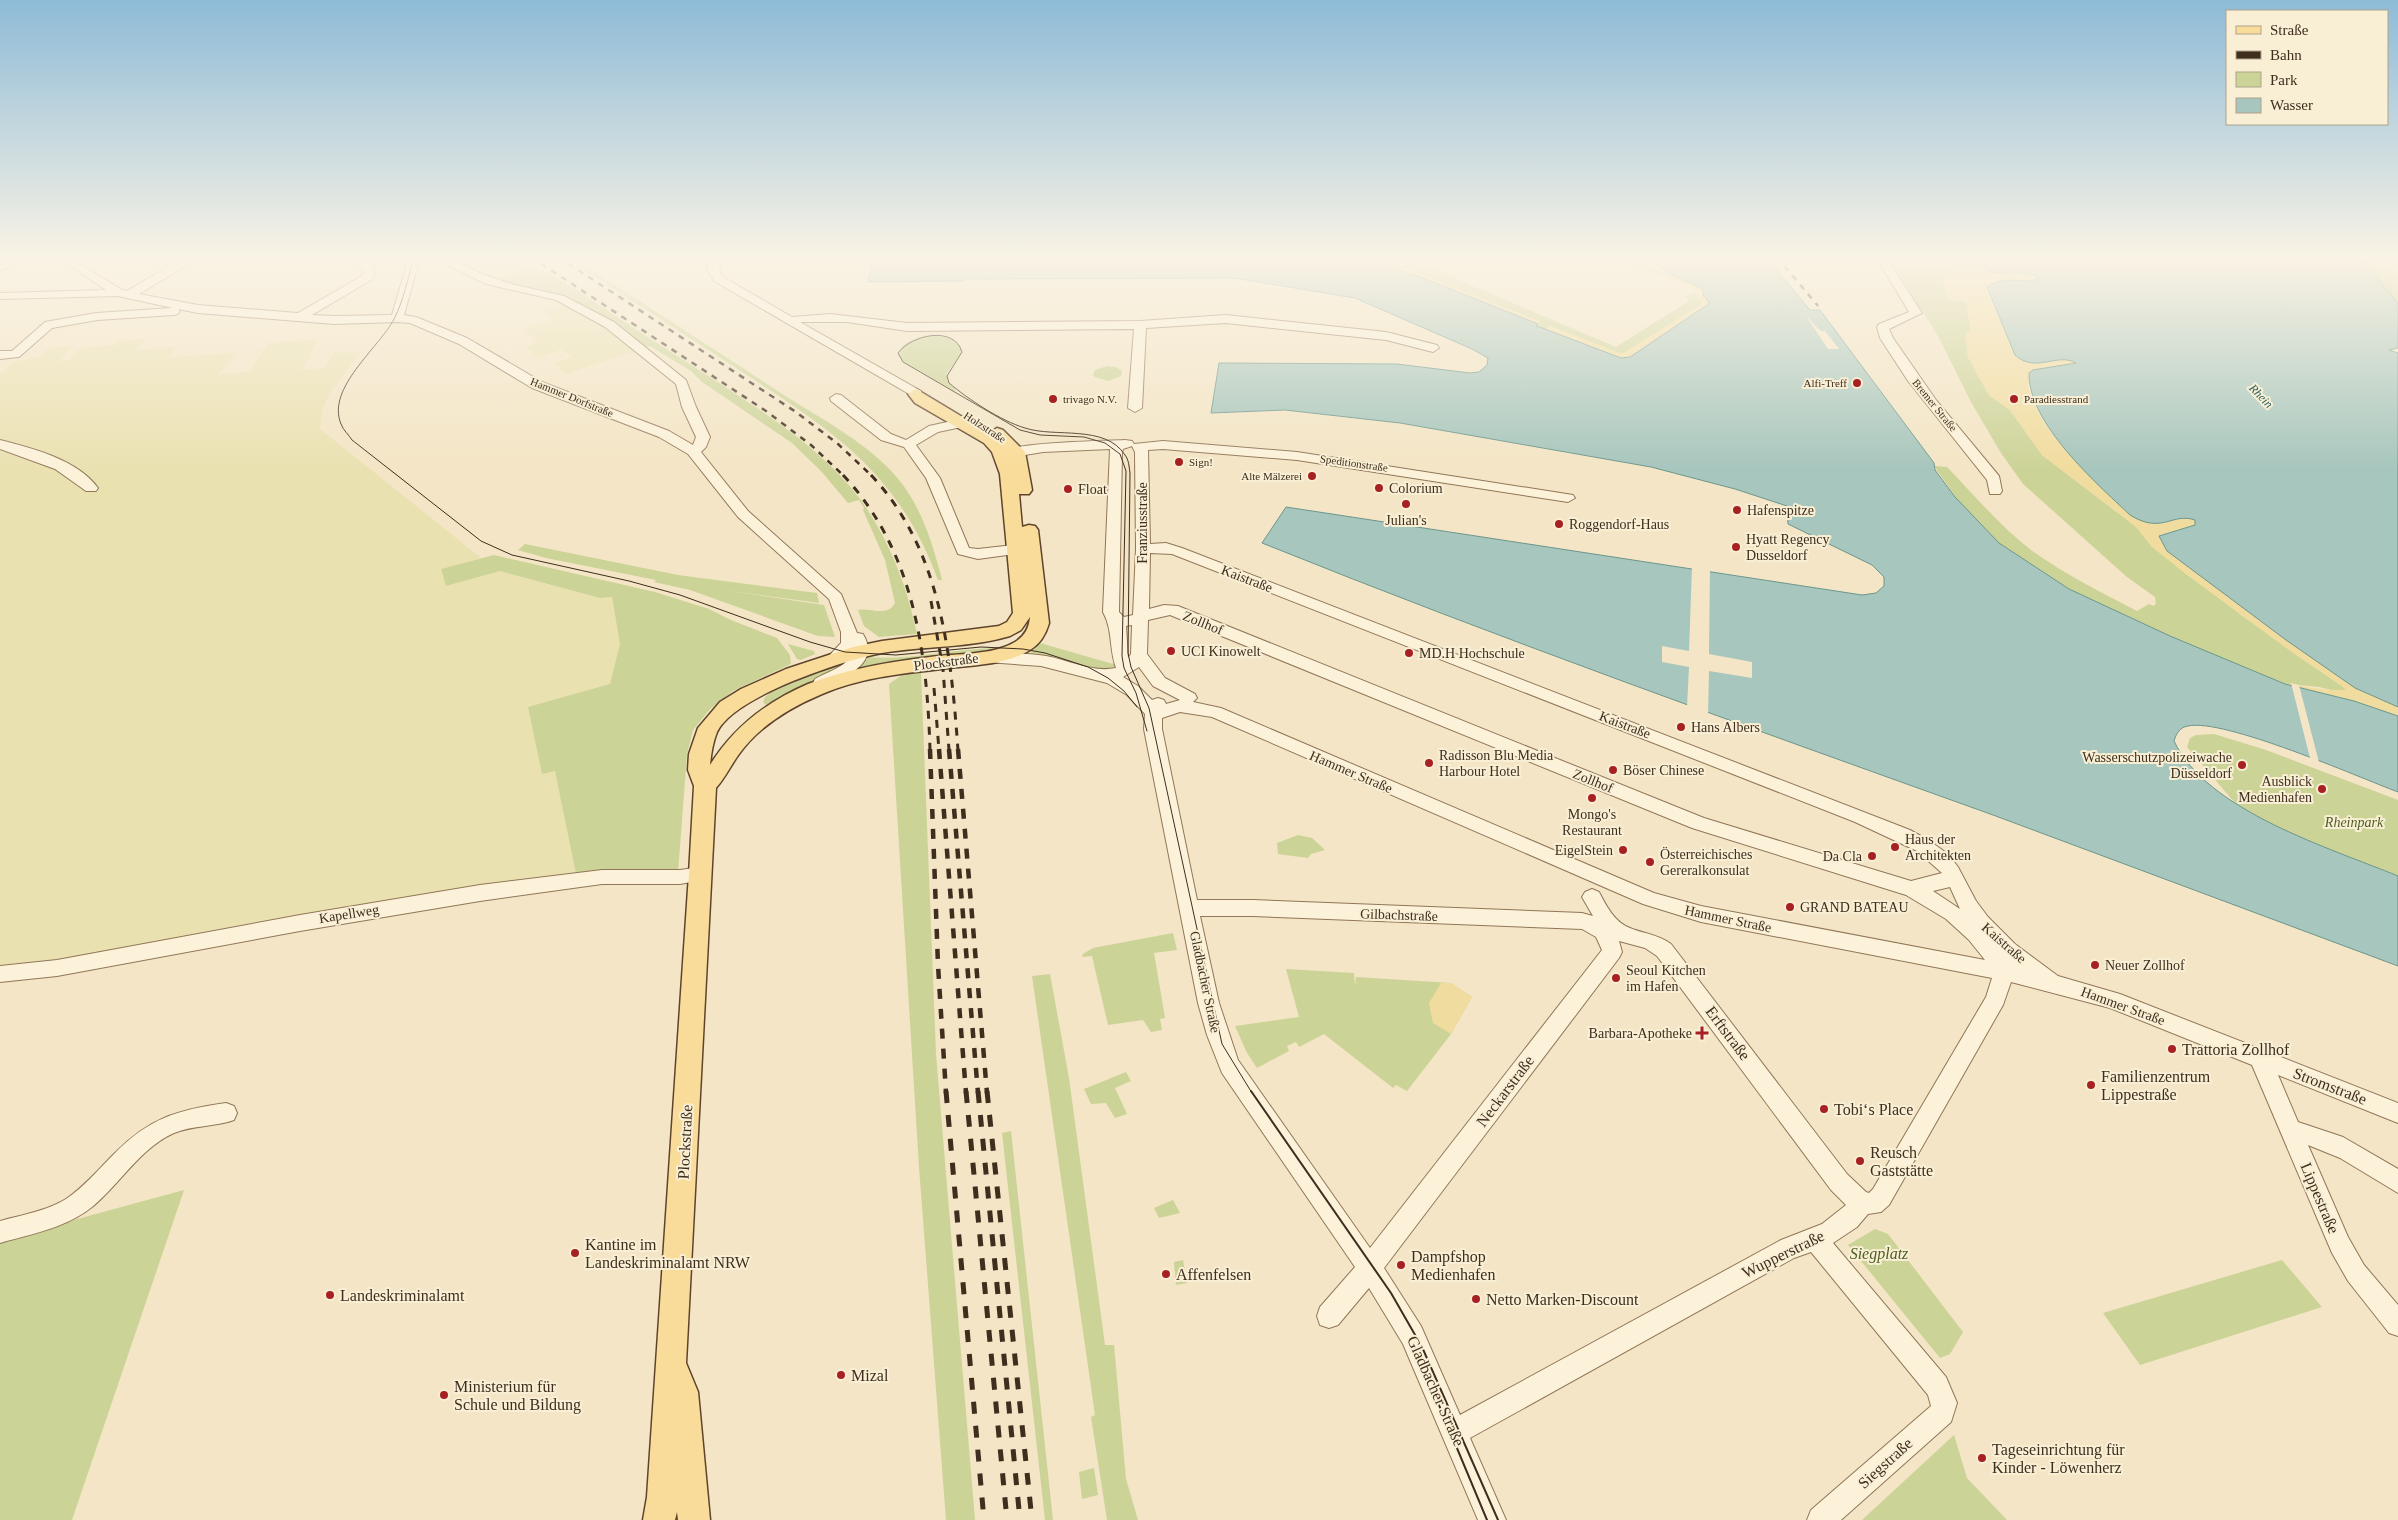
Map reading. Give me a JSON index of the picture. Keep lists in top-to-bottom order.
{
  "streets": {
    "main road": ["Holzstraße", "Plockstraße"],
    "street": [
      "Hammer Dorfstraße",
      "Bremer Straße",
      "Speditionstraße",
      "Franziusstraße",
      "Kaistraße",
      "Zollhof",
      "Hammer Straße",
      "Kapellweg",
      "Gilbachstraße",
      "Gladbacher Straße",
      "Erftstraße",
      "Stromstraße",
      "Neckarstraße",
      "Lippestraße",
      "Wupperstraße",
      "Siegstraße"
    ]
  },
  "crossings": [
    ["Hammer Dorfstraße", "Plockstraße"],
    ["Holzstraße", "Plockstraße"],
    ["Speditionstraße", "Franziusstraße"],
    ["Franziusstraße", "Kaistraße"],
    ["Franziusstraße", "Zollhof"],
    ["Franziusstraße", "Plockstraße"],
    ["Kaistraße", "Zollhof"],
    ["Kaistraße", "Hammer Straße"],
    ["Zollhof", "Hammer Straße"],
    ["Zollhof", "Wupperstraße"],
    ["Plockstraße", "Kapellweg"],
    ["Hammer Straße", "Gladbacher Straße"],
    ["Hammer Straße", "Erftstraße"],
    ["Hammer Straße", "Stromstraße"],
    ["Hammer Straße", "Lippestraße"],
    ["Hammer Straße", "Wupperstraße"],
    ["Gilbachstraße", "Gladbacher Straße"],
    ["Gilbachstraße", "Neckarstraße"],
    ["Gladbacher Straße", "Neckarstraße"],
    ["Gladbacher Straße", "Wupperstraße"],
    ["Erftstraße", "Wupperstraße"],
    ["Stromstraße", "Lippestraße"],
    ["Wupperstraße", "Siegstraße"]
  ],
  "water": ["Rhein"],
  "parks": ["Rheinpark", "Siegplatz"],
  "places": {
    "other": [
      "Alfi-Treff",
      "trivago N.V.",
      "Paradiesstrand",
      "Sign!",
      "Alte Mälzerei",
      "Colorium",
      "Float",
      "Julian's",
      "Hafenspitze",
      "Roggendorf-Haus",
      "Hyatt Regency Dusseldorf",
      "UCI Kinowelt",
      "MD.H Hochschule",
      "Hans Albers",
      "Radisson Blu Media Harbour Hotel",
      "Wasserschutzpolizeiwache Düsseldorf",
      "Böser Chinese",
      "Ausblick Medienhafen",
      "Mongo's Restaurant",
      "Haus der Architekten",
      "EigelStein",
      "Da Cla",
      "Österreichisches Gereralkonsulat",
      "GRAND BATEAU",
      "Neuer Zollhof",
      "Seoul Kitchen im Hafen",
      "Trattoria Zollhof",
      "Familienzentrum Lippestraße",
      "Tobi‘s Place",
      "Reusch Gaststätte",
      "Kantine im Landeskriminalamt NRW",
      "Dampfshop Medienhafen",
      "Affenfelsen",
      "Landeskriminalamt",
      "Netto Marken-Discount",
      "Mizal",
      "Ministerium für Schule und Bildung",
      "Tageseinrichtung für Kinder - Löwenherz"
    ],
    "health": ["Barbara-Apotheke"]
  },
  "legend": [
    "Straße",
    "Bahn",
    "Park",
    "Wasser"
  ]
}
